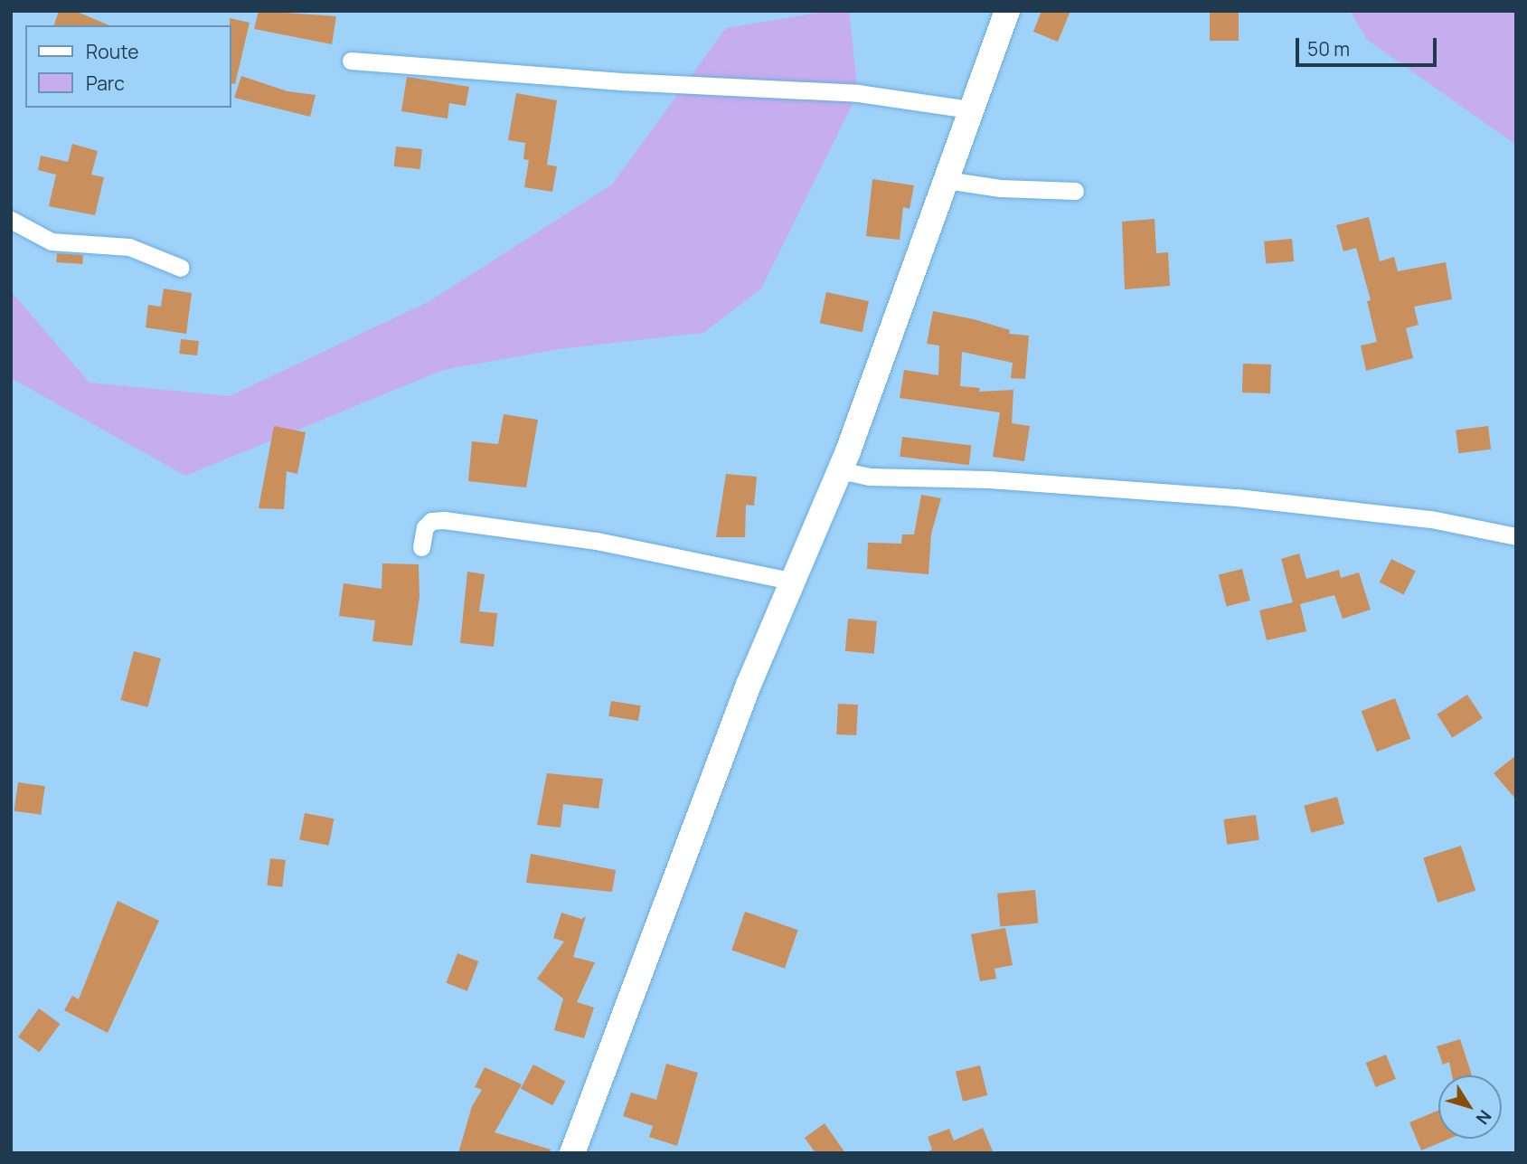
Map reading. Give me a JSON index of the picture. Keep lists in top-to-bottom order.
{
  "legend": ["Route", "Parc"],
  "scale_bar": "50 m",
  "north": "bottom right"
}
